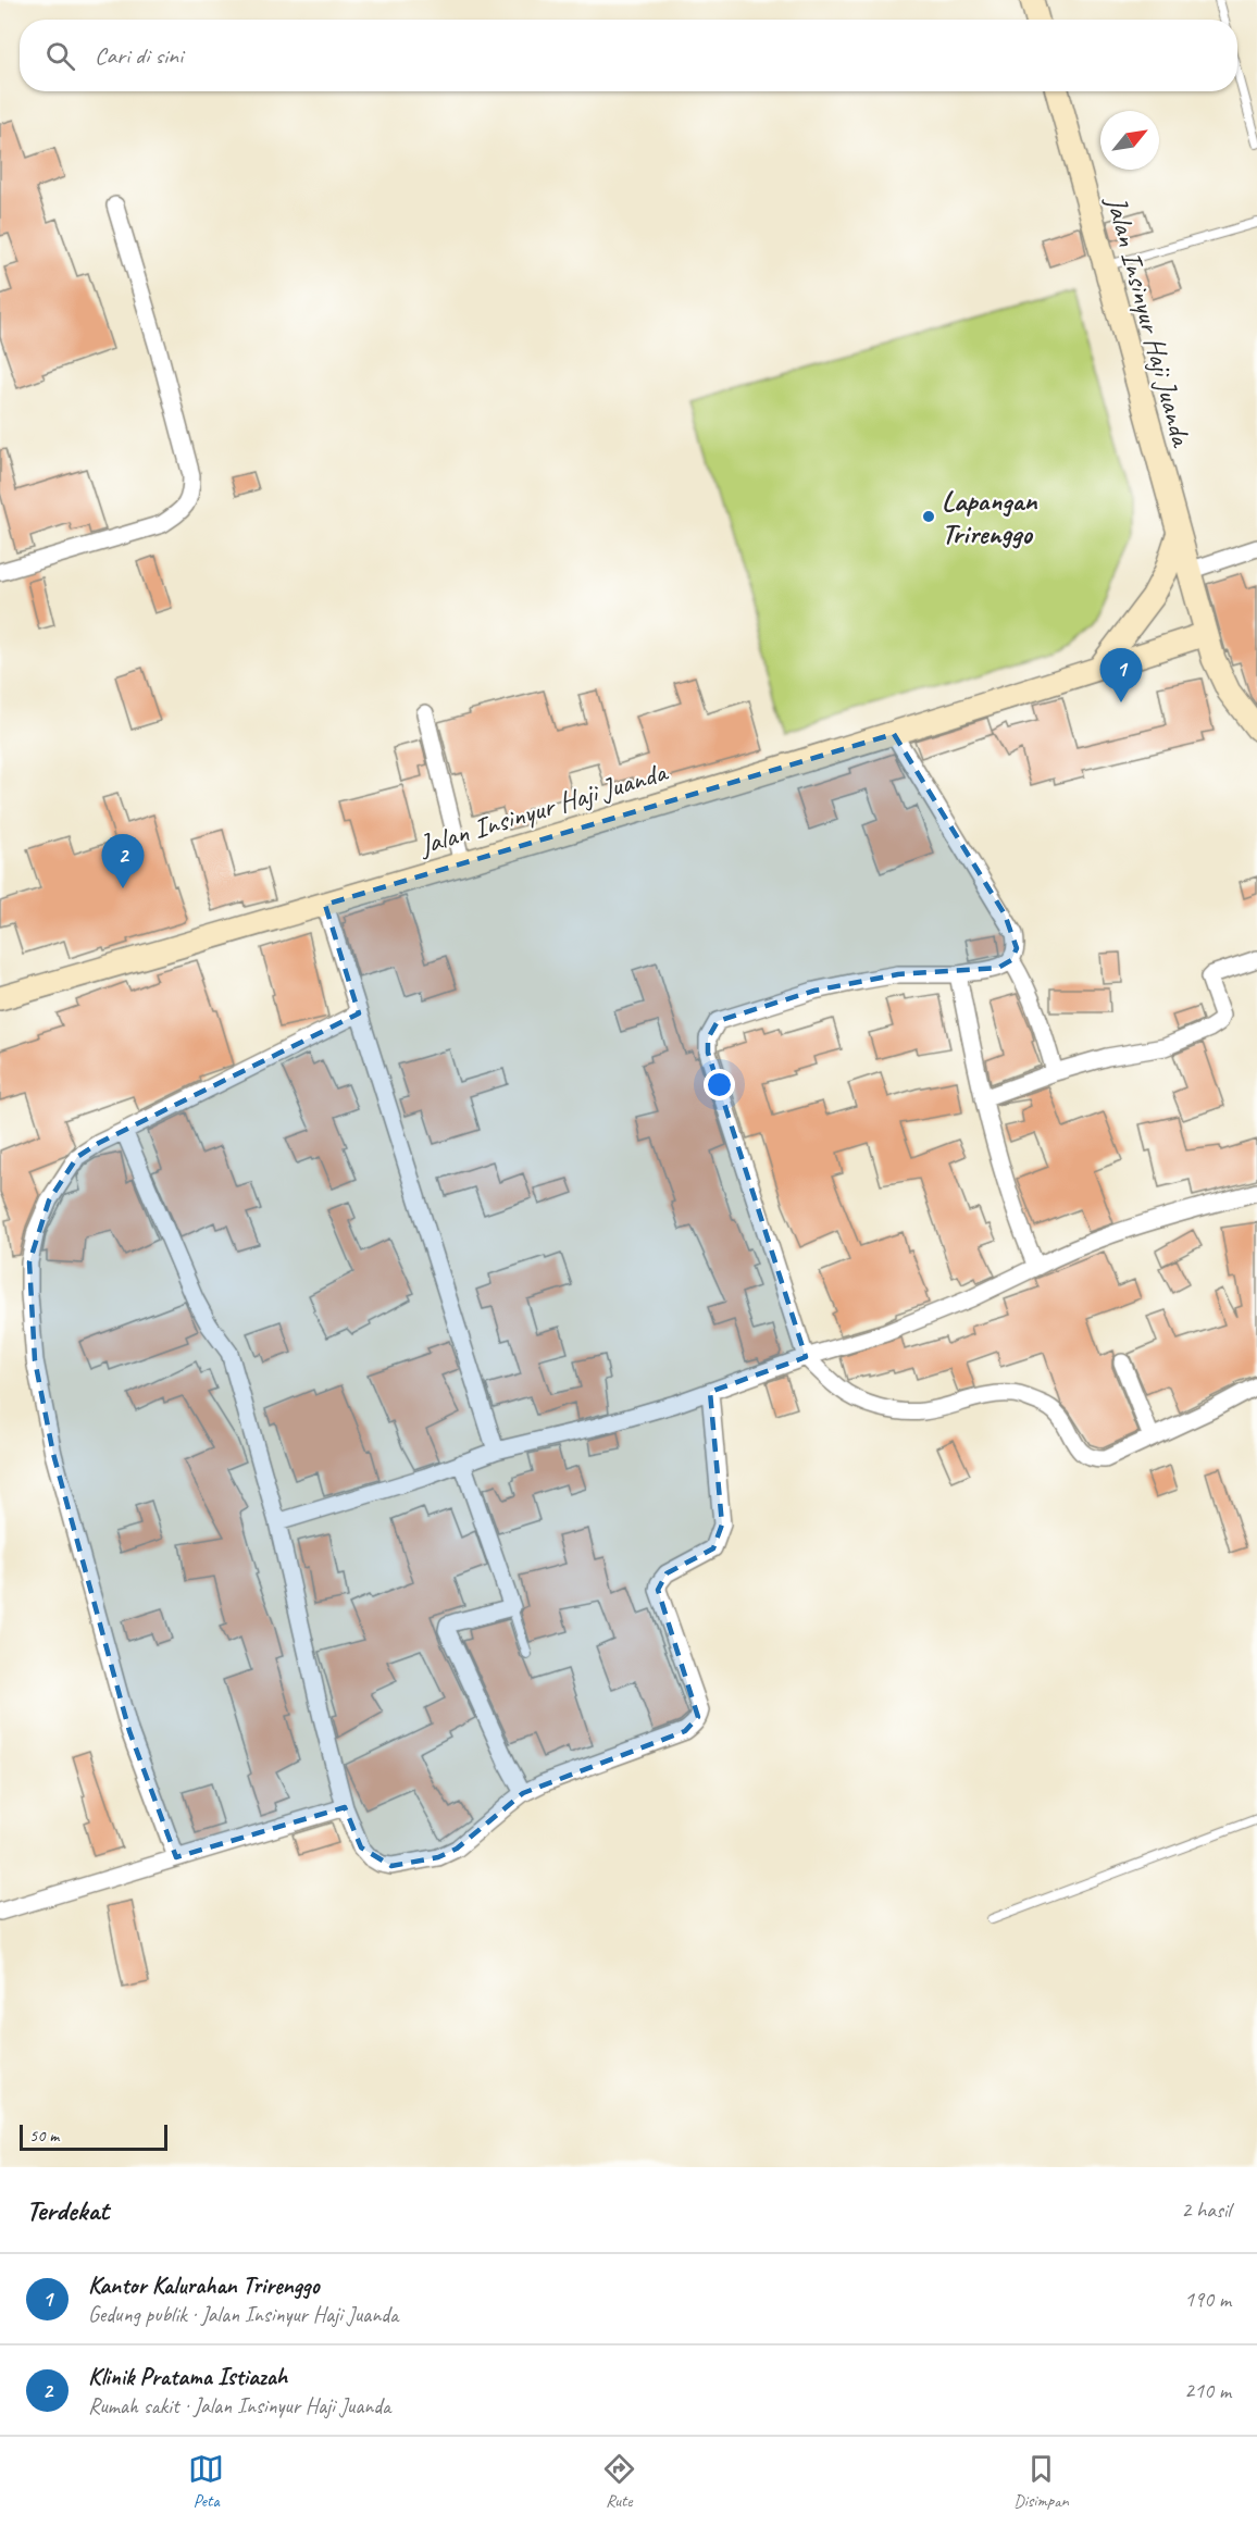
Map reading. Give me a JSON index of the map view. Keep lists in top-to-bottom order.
{
  "streets": {
    "main road": ["Jalan Insinyur Haji Juanda"]
  },
  "places": ["Lapangan Trirenggo"],
  "scale_bar": "50 m",
  "north": "top right",
  "page": {
    "search": "Cari di sini",
    "pins": ["1", "2"],
    "scale": "50 m",
    "heading": ["Terdekat", "2 hasil"],
    "list": [
      {
        "mark": "1",
        "name": "Kantor Kalurahan Trirenggo",
        "note": "Gedung publik · Jalan Insinyur Haji Juanda",
        "value": "190 m"
      },
      {
        "mark": "2",
        "name": "Klinik Pratama Istiazah",
        "note": "Rumah sakit · Jalan Insinyur Haji Juanda",
        "value": "210 m"
      }
    ],
    "nav": ["Peta", "Rute", "Disimpan"]
  }
}
